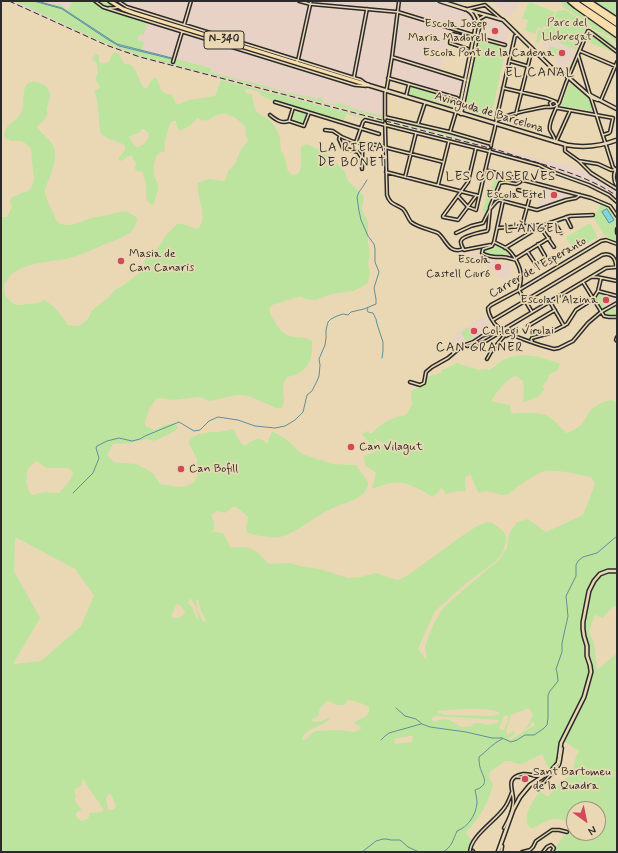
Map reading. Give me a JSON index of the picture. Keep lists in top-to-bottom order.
{
  "streets": {
    "main road": ["N-340", "Avinguda de Barcelona"],
    "street": ["Carrer de l'Esperanto"]
  },
  "crossings": [
    ["N-340", "Avinguda de Barcelona"]
  ],
  "districts": [
    "EL CANAL",
    "LA RIERA DE BONET",
    "LES CONSERVES",
    "L'ÀNGEL",
    "CAN GRANER"
  ],
  "parks": ["Parc del Llobregat"],
  "places": [
    "Escola Josep Maria Madorell",
    "Escola Pont de la Cadena",
    "Escola Estel",
    "Masia de Can Canaris",
    "Escola Castell Ciuró",
    "Escola l'Alzina",
    "Col·legi Virolai",
    "Can Vilagut",
    "Can Bofill",
    "Sant Bartomeu de la Quadra"
  ],
  "north": "bottom right"
}
